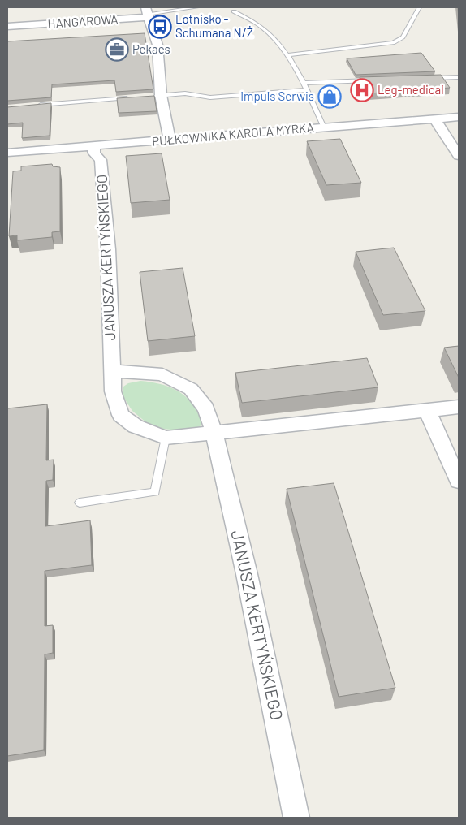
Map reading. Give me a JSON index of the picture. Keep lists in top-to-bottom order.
{
  "streets": {
    "street": ["HANGAROWA", "PUŁKOWNIKA KAROLA MYRKA", "JANUSZA KERTYŃSKIEGO"]
  },
  "crossings": [
    ["PUŁKOWNIKA KAROLA MYRKA", "JANUSZA KERTYŃSKIEGO"]
  ],
  "places": {
    "bus stop": ["Lotnisko - Schumana N/Ż"],
    "office": ["Pekaes"],
    "hospital": ["Leg-medical"],
    "shop": ["Impuls Serwis"]
  }
}
